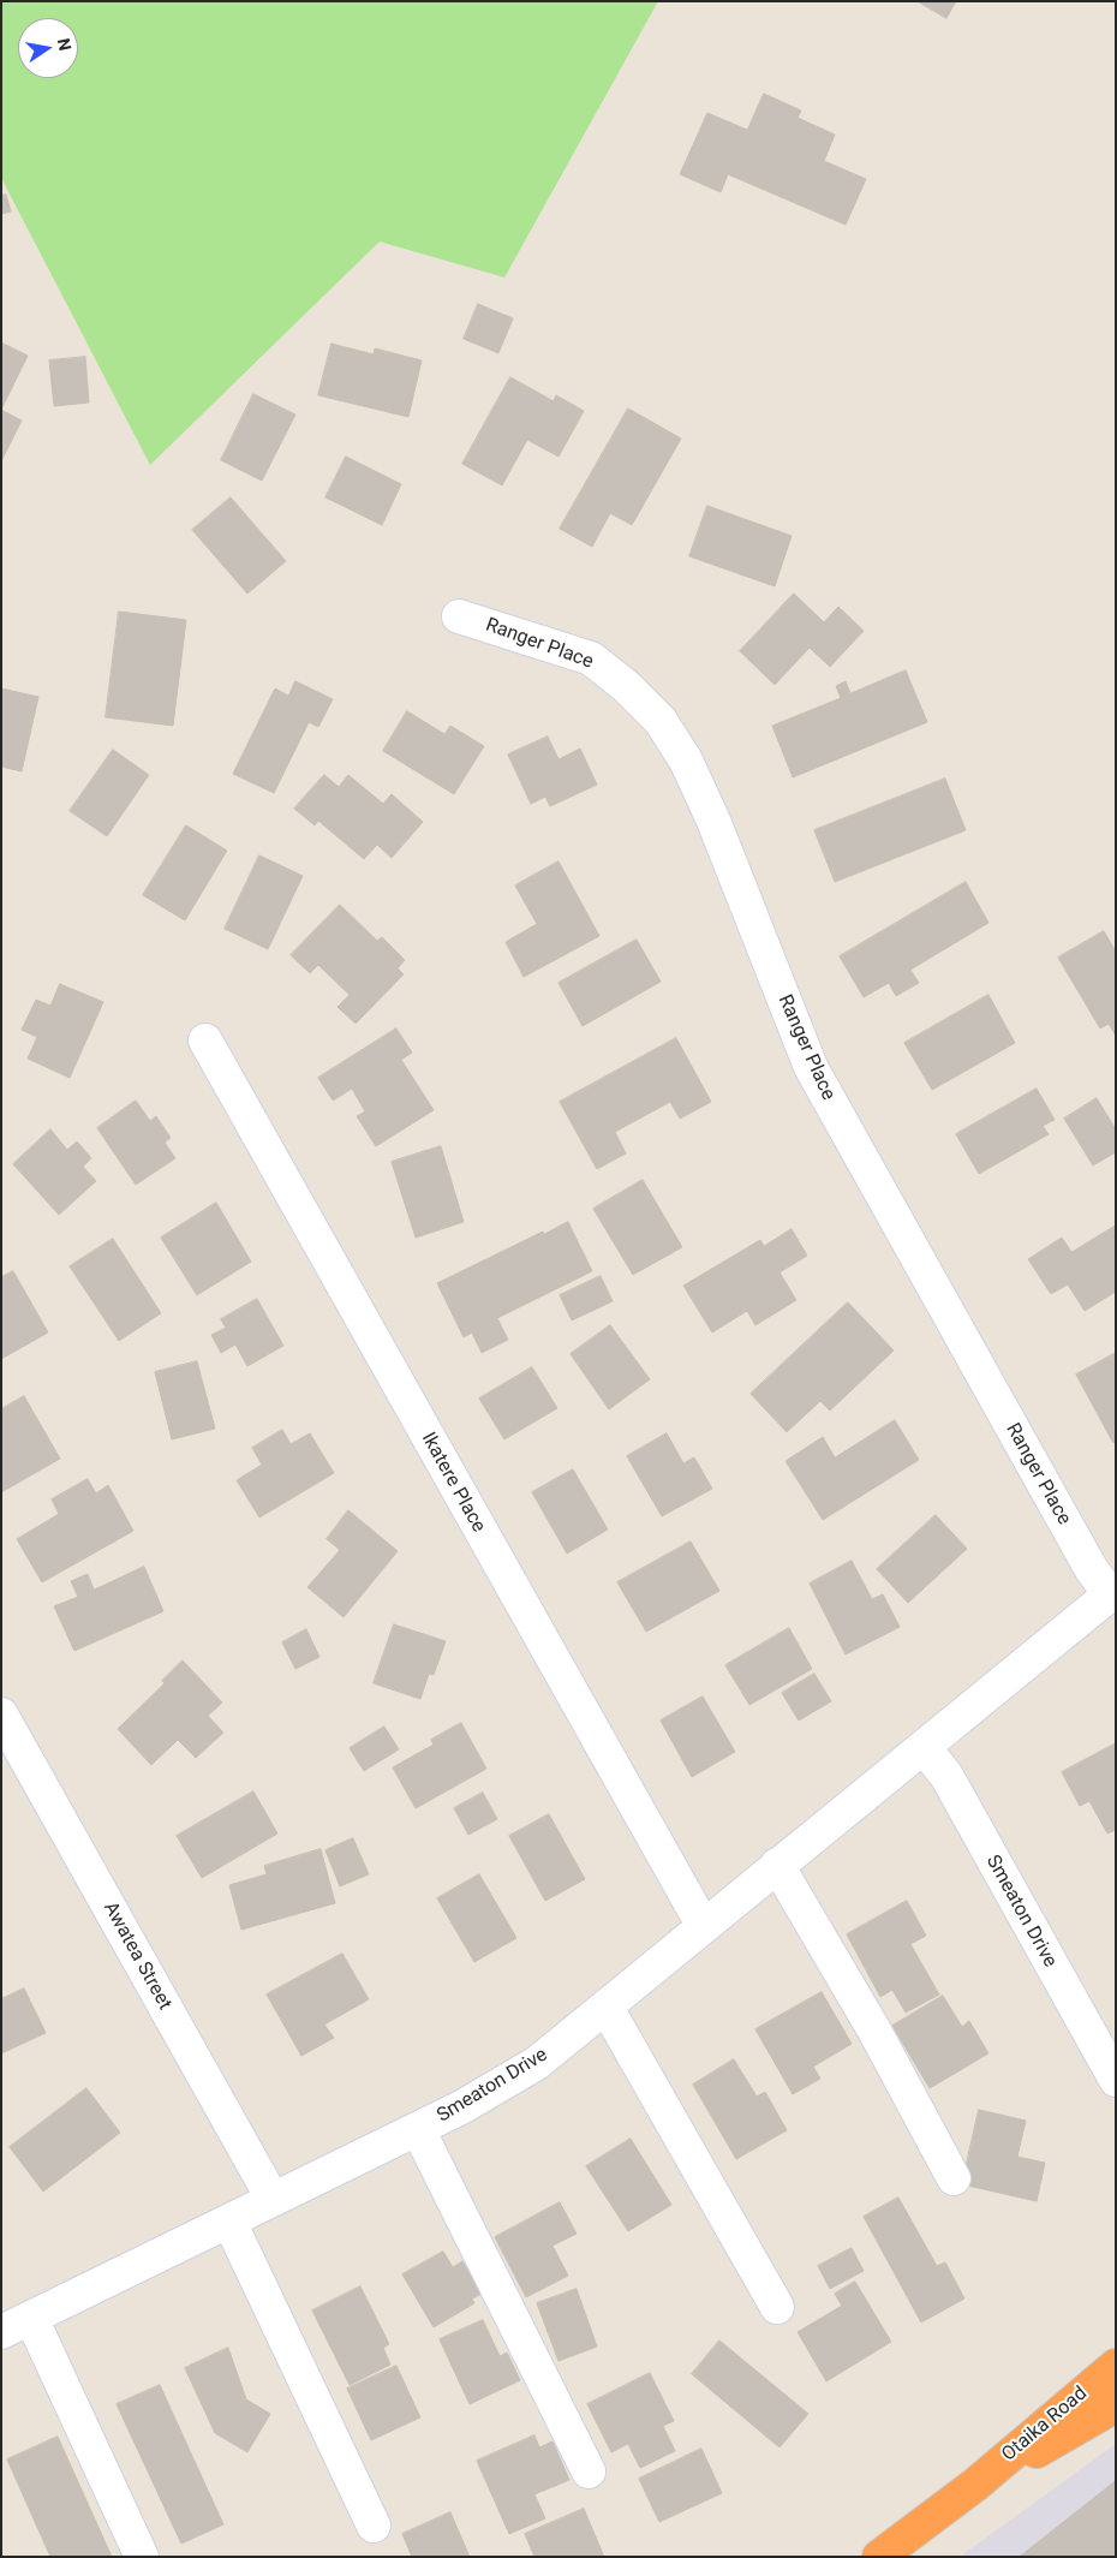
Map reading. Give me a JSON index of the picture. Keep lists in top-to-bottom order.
{
  "streets": {
    "highway": ["Otaika Road"],
    "street": [
      "Ranger Place",
      "Ikatere Place",
      "Smeaton Drive",
      "Awatea Street"
    ]
  },
  "crossings": [
    ["Ranger Place", "Smeaton Drive"],
    ["Ikatere Place", "Smeaton Drive"],
    ["Smeaton Drive", "Awatea Street"]
  ],
  "north": "right"
}
